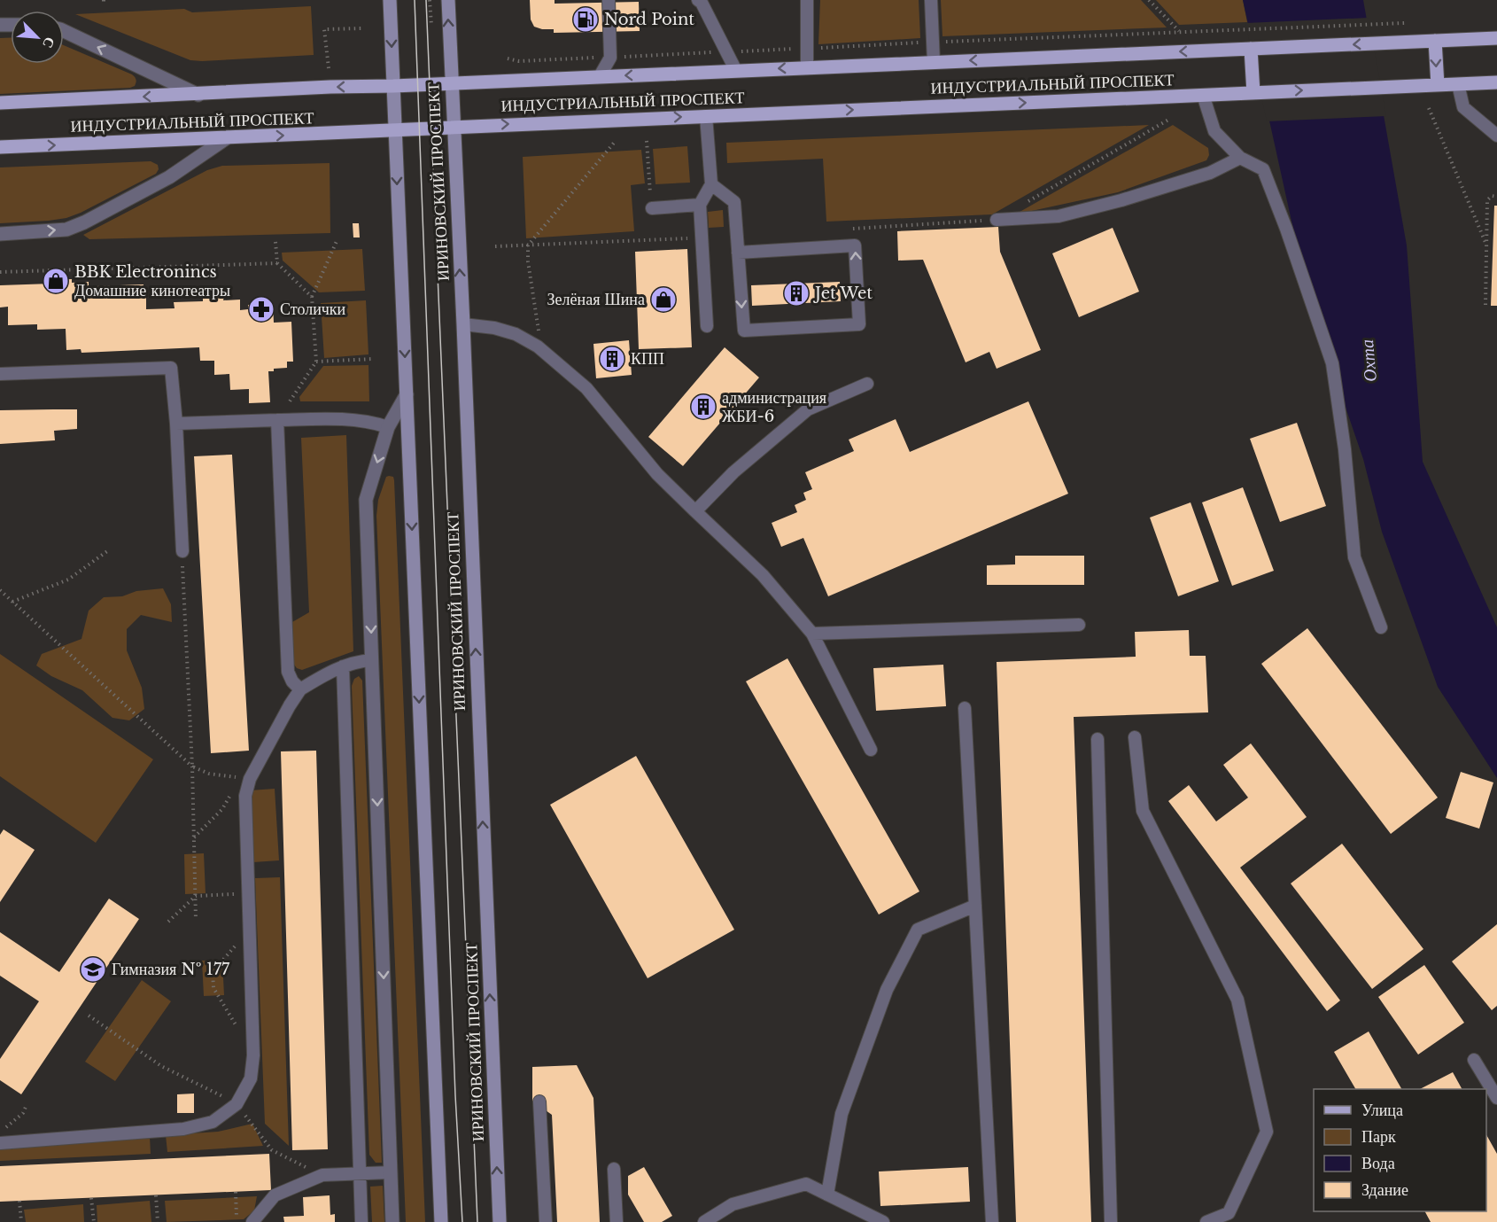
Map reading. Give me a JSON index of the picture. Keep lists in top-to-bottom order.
{
  "streets": {
    "main road": ["ИНДУСТРИАЛЬНЫЙ ПРОСПЕКТ", "ИРИНОВСКИЙ ПРОСПЕКТ"]
  },
  "crossings": [
    ["ИНДУСТРИАЛЬНЫЙ ПРОСПЕКТ", "ИРИНОВСКИЙ ПРОСПЕКТ"]
  ],
  "water": ["Охта"],
  "places": {
    "fuel station": ["Nord Point"],
    "shop": ["BBK Electronincs Домашние кинотеатры", "Зелёная Шина"],
    "building": ["Jet Wet", "КПП", "администрация ЖБИ-6"],
    "pharmacy": ["Столички"],
    "school or university": ["Гимназия № 177"]
  },
  "legend": [
    "Улица",
    "Парк",
    "Вода",
    "Здание"
  ],
  "north": "bottom right"
}
